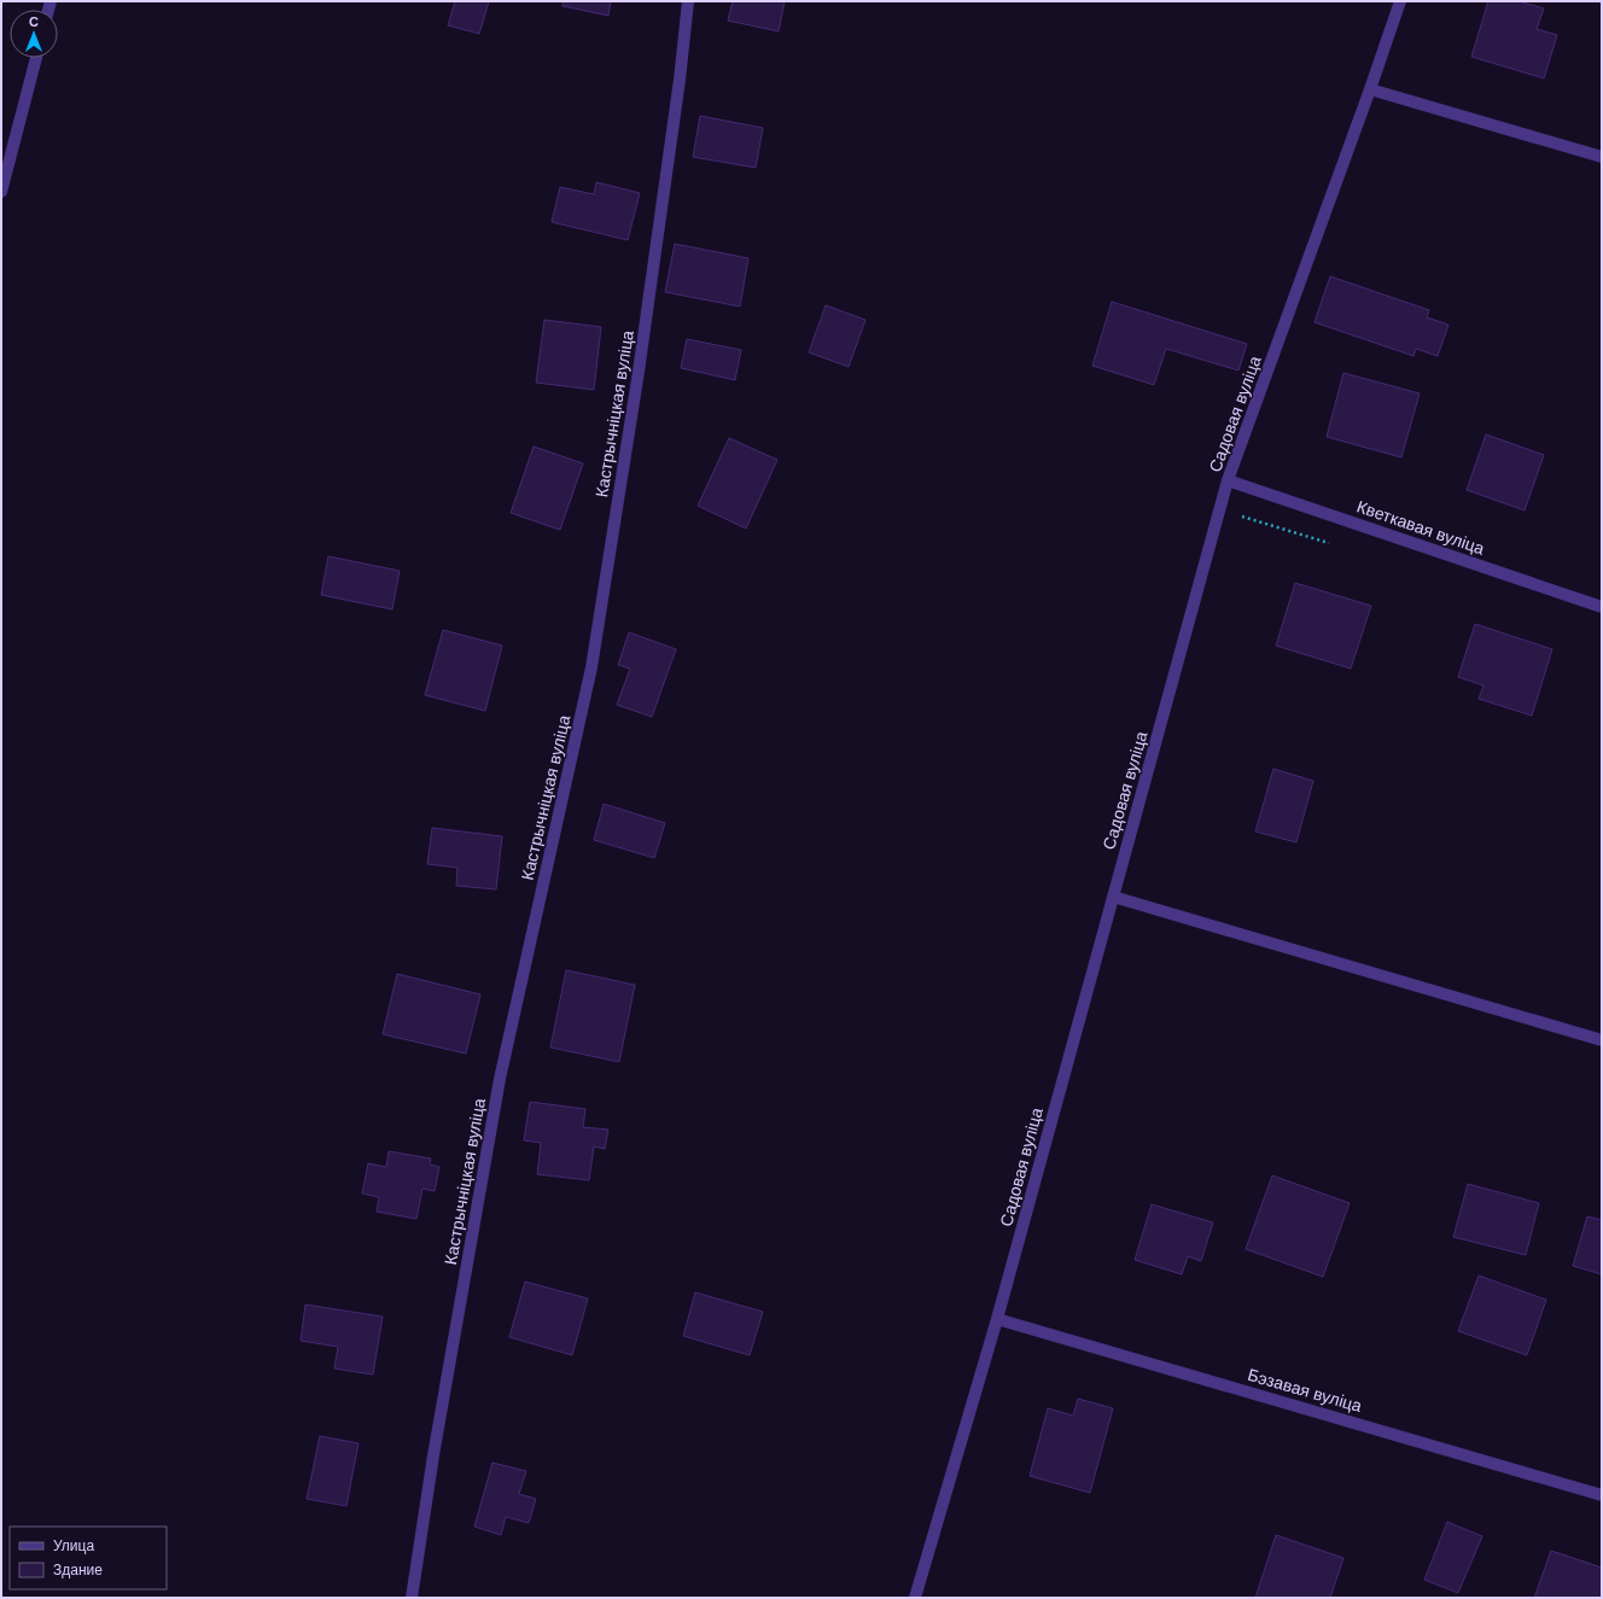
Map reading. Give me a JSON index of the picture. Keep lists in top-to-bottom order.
{
  "streets": {
    "street": [
      "Кастрычніцкая вуліца",
      "Садовая вуліца",
      "Кветкавая вуліца",
      "Бэзавая вуліца"
    ]
  },
  "crossings": [
    ["Садовая вуліца", "Кветкавая вуліца"],
    ["Садовая вуліца", "Бэзавая вуліца"]
  ],
  "legend": ["Улица", "Здание"],
  "north": "top"
}
